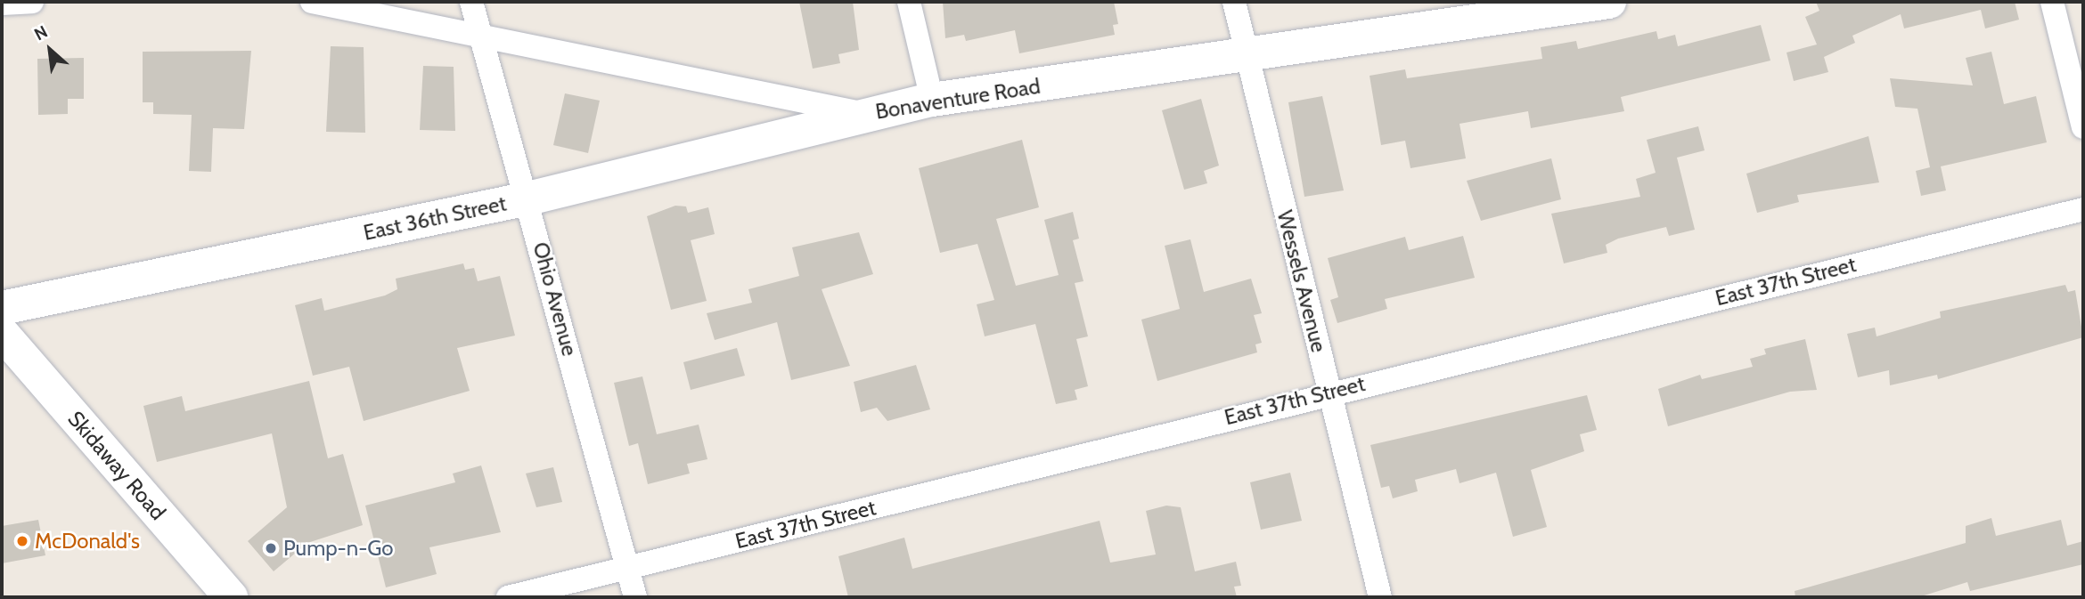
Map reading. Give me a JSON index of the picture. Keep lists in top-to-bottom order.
{
  "streets": {
    "street": [
      "Bonaventure Road",
      "East 36th Street",
      "Wessels Avenue",
      "East 37th Street",
      "Ohio Avenue",
      "Skidaway Road"
    ]
  },
  "crossings": [
    ["Bonaventure Road", "East 36th Street"],
    ["Bonaventure Road", "Wessels Avenue"],
    ["Bonaventure Road", "Ohio Avenue"],
    ["East 36th Street", "Ohio Avenue"],
    ["Wessels Avenue", "East 37th Street"],
    ["East 37th Street", "Ohio Avenue"]
  ],
  "places": ["McDonald's", "Pump-n-Go"],
  "north": "top left"
}
